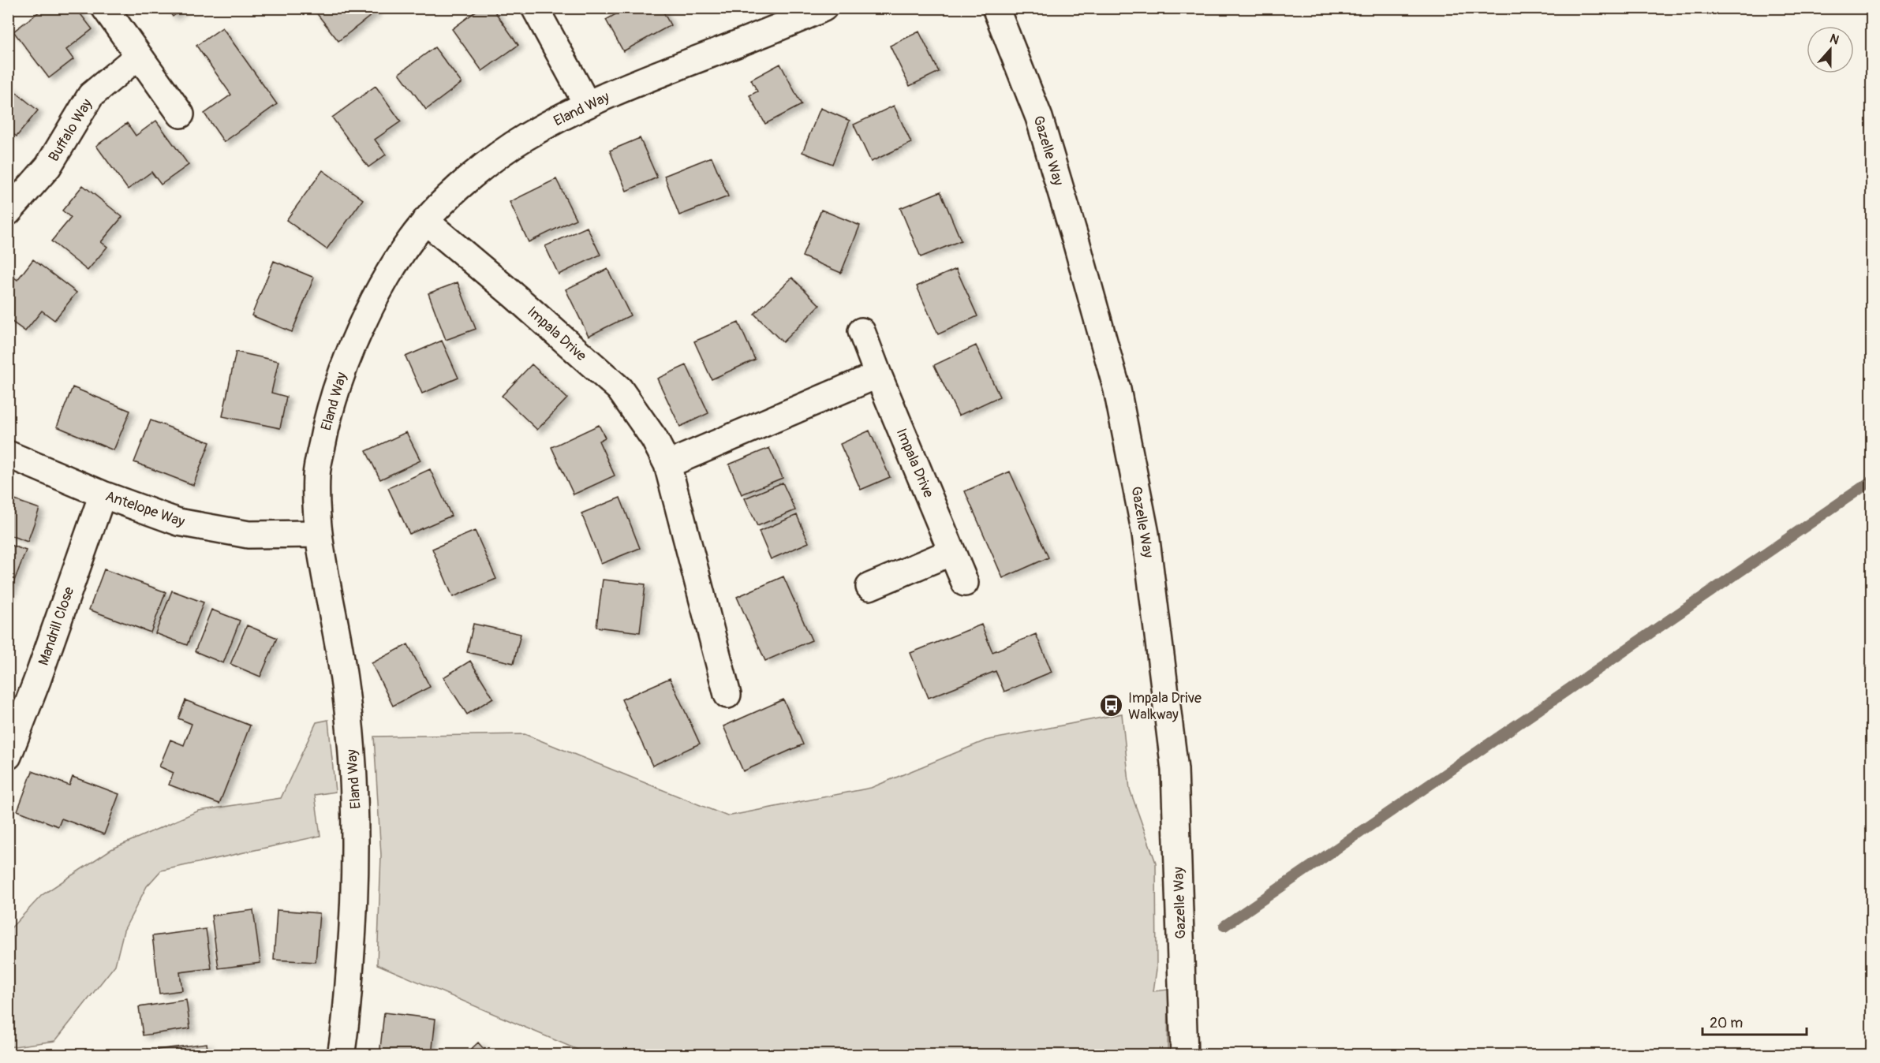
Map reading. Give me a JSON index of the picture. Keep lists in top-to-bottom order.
{
  "streets": {
    "street": [
      "Eland Way",
      "Buffalo Way",
      "Gazelle Way",
      "Impala Drive",
      "Antelope Way",
      "Mandrill Close"
    ]
  },
  "crossings": [
    ["Eland Way", "Impala Drive"],
    ["Eland Way", "Antelope Way"],
    ["Antelope Way", "Mandrill Close"]
  ],
  "places": {
    "bus stop": ["Impala Drive Walkway"]
  },
  "scale_bar": "20 m",
  "north": "top"
}
